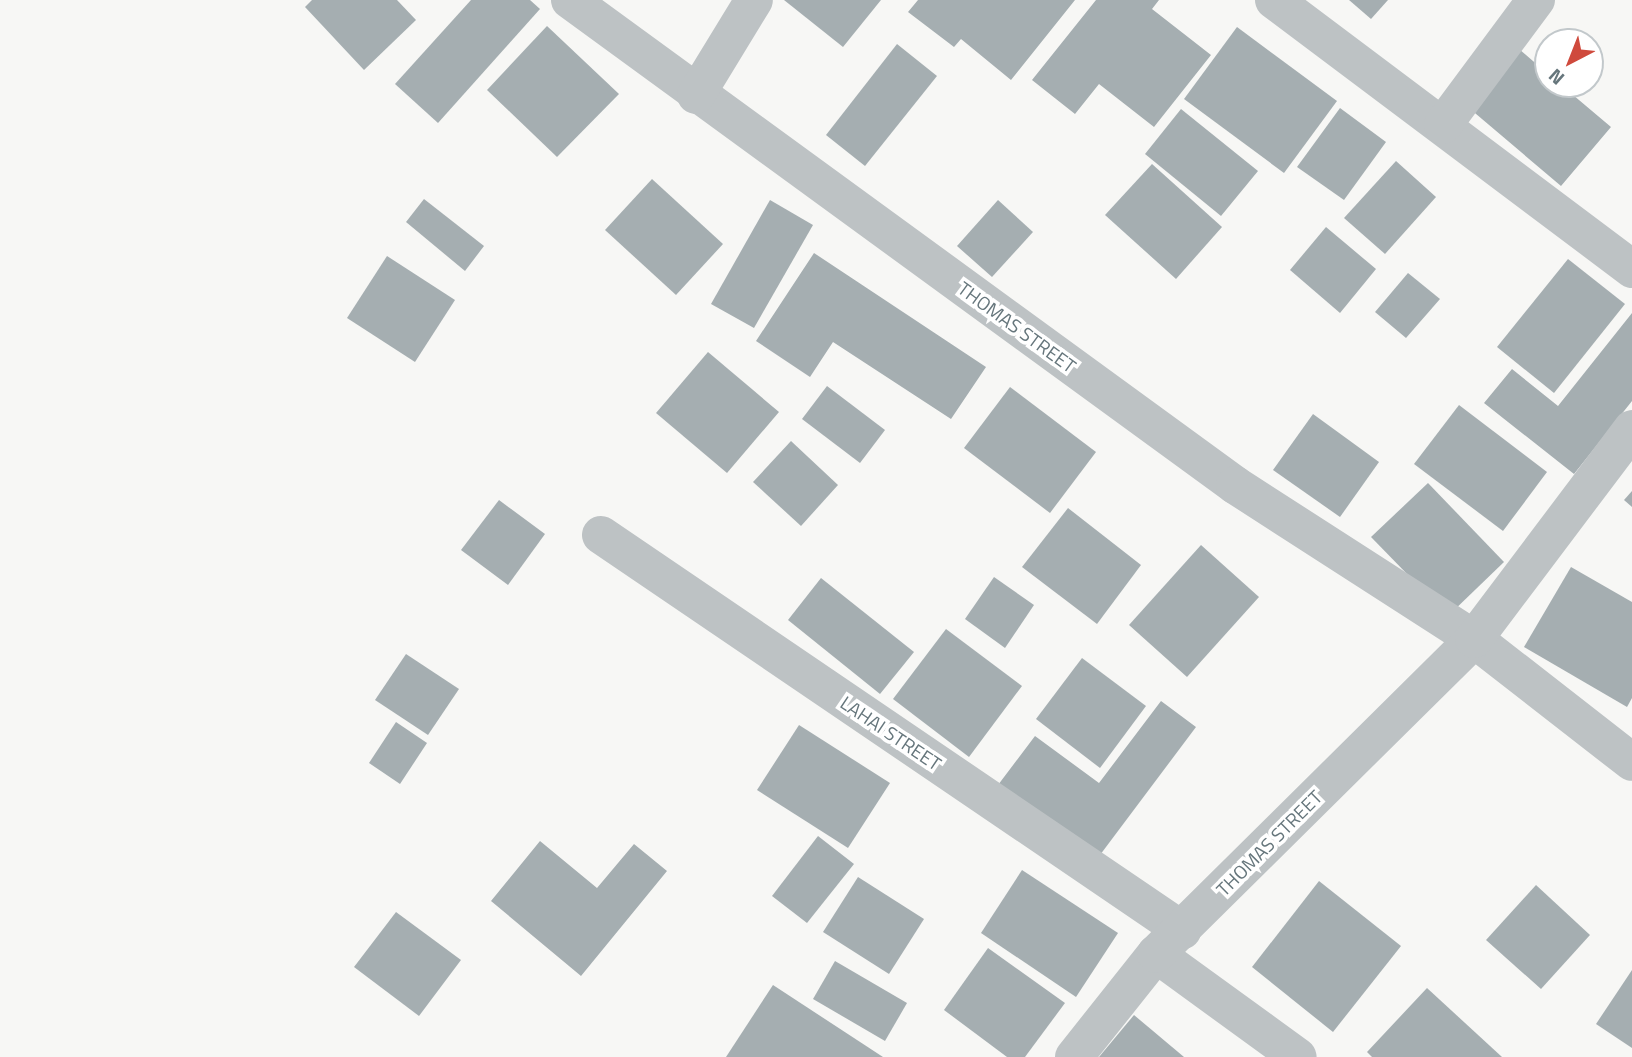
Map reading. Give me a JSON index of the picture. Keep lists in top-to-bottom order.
{
  "streets": {
    "street": ["THOMAS STREET", "LAHAI STREET"]
  },
  "crossings": [
    ["THOMAS STREET", "LAHAI STREET"]
  ],
  "north": "bottom left"
}
